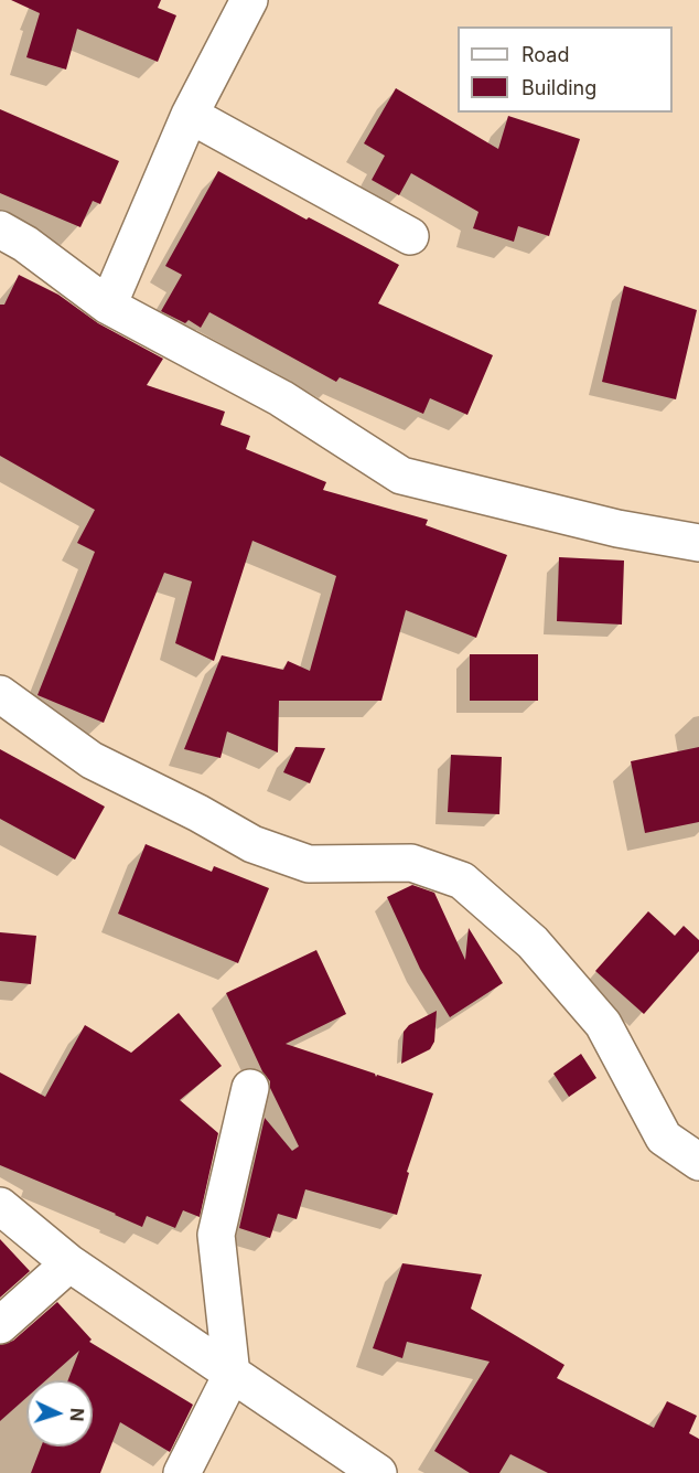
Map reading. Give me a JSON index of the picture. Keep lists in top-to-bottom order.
{
  "legend": ["Road", "Building"],
  "north": "right"
}
